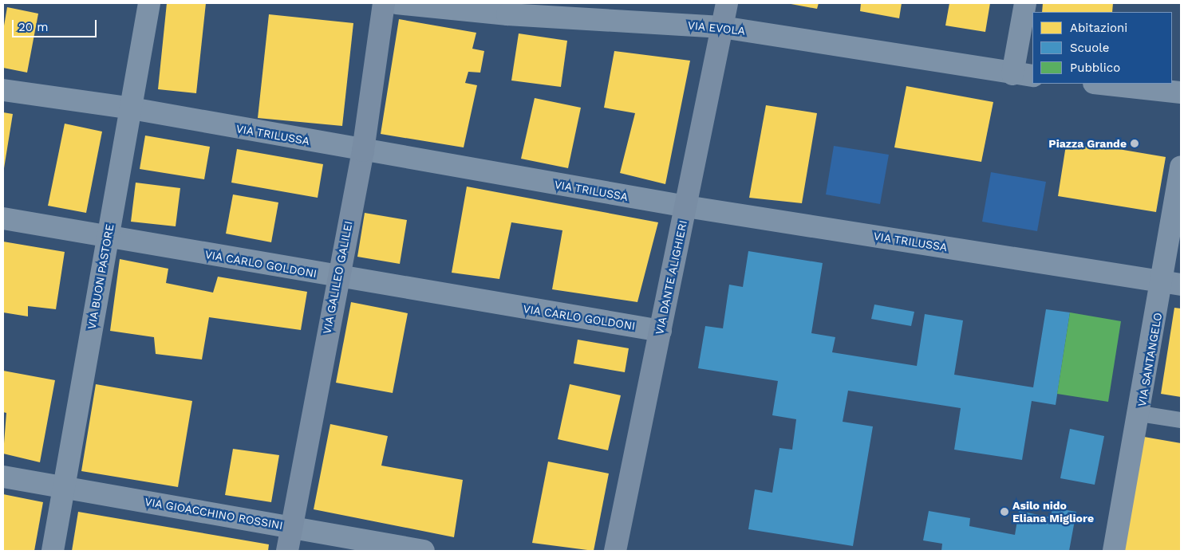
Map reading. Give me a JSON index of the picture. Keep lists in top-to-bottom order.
{
  "streets": {
    "street": [
      "VIA EVOLA",
      "VIA TRILUSSA",
      "VIA CARLO GOLDONI",
      "VIA BUON PASTORE",
      "VIA GALILEO GALILEI",
      "VIA DANTE ALIGHIERI",
      "VIA SANTANGELO",
      "VIA GIOACCHINO ROSSINI"
    ]
  },
  "crossings": [
    ["VIA EVOLA", "VIA DANTE ALIGHIERI"],
    ["VIA TRILUSSA", "VIA BUON PASTORE"],
    ["VIA TRILUSSA", "VIA GALILEO GALILEI"],
    ["VIA TRILUSSA", "VIA DANTE ALIGHIERI"],
    ["VIA TRILUSSA", "VIA SANTANGELO"],
    ["VIA CARLO GOLDONI", "VIA BUON PASTORE"],
    ["VIA CARLO GOLDONI", "VIA GALILEO GALILEI"],
    ["VIA CARLO GOLDONI", "VIA DANTE ALIGHIERI"],
    ["VIA BUON PASTORE", "VIA GIOACCHINO ROSSINI"],
    ["VIA GALILEO GALILEI", "VIA GIOACCHINO ROSSINI"]
  ],
  "places": ["Piazza Grande", "Asilo nido Eliana Migliore"],
  "legend": ["Abitazioni", "Scuole", "Pubblico"],
  "scale_bar": "20 m"
}
